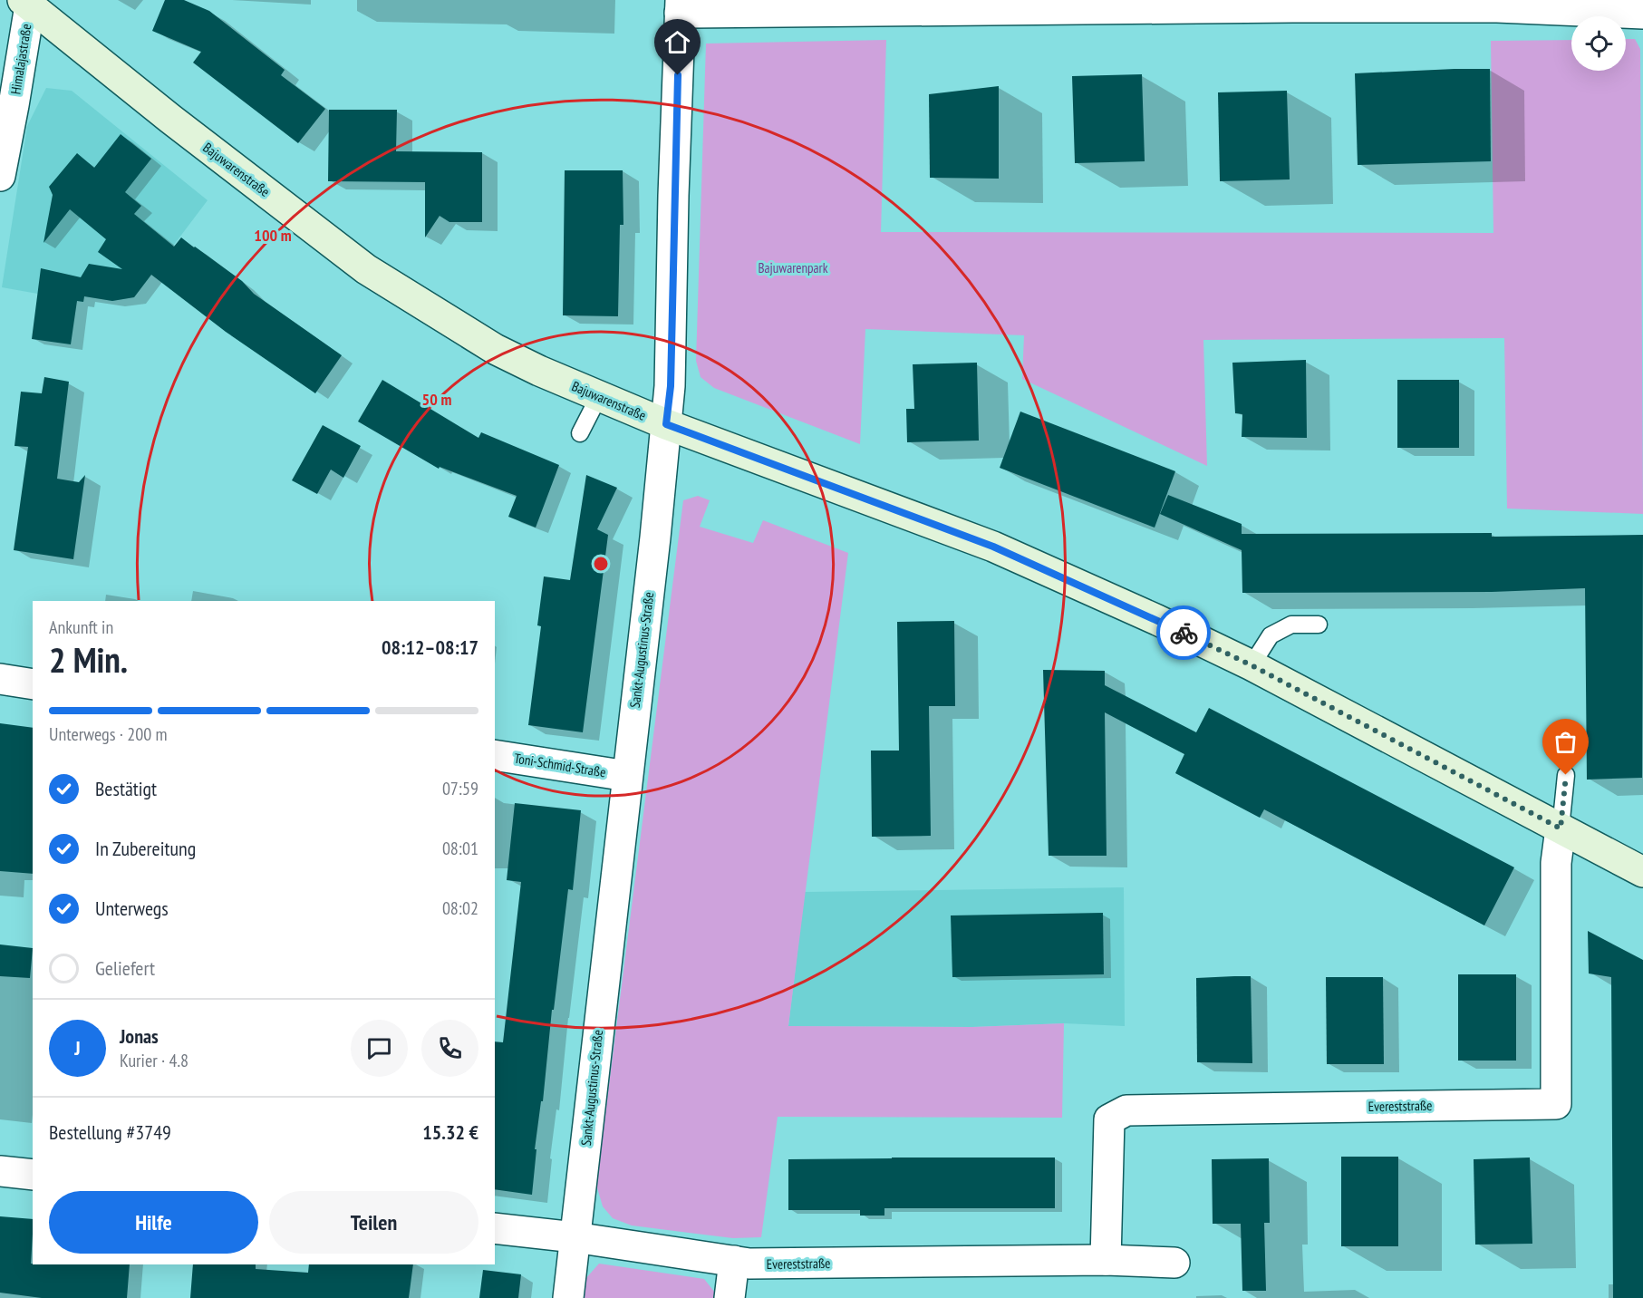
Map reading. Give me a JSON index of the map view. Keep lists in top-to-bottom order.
{
  "streets": {
    "main road": ["Bajuwarenstraße"],
    "street": [
      "Himalajastraße",
      "Sankt-Augustinus-Straße",
      "Toni-Schmid-Straße",
      "Evereststraße"
    ]
  },
  "crossings": [
    ["Himalajastraße", "Bajuwarenstraße"],
    ["Bajuwarenstraße", "Sankt-Augustinus-Straße"],
    ["Bajuwarenstraße", "Evereststraße"],
    ["Sankt-Augustinus-Straße", "Toni-Schmid-Straße"],
    ["Sankt-Augustinus-Straße", "Evereststraße"]
  ],
  "parks": ["Bajuwarenpark"],
  "page": {
    "heading": ["2 Min.", "Ankunft in", "08:12–08:17"],
    "panel": [
      "Jonas",
      "Kurier · 4.8",
      "Bestellung #3749",
      "15.32 €"
    ],
    "bar": "Unterwegs · 200 m",
    "list": [
      ["Bestätigt", "07:59"],
      ["In Zubereitung", "08:01"],
      ["Unterwegs", "08:02"],
      "Geliefert"
    ],
    "round": "J",
    "buttons": ["Hilfe", "Teilen"]
  },
  "rings": ["100 m", "50 m"]
}
